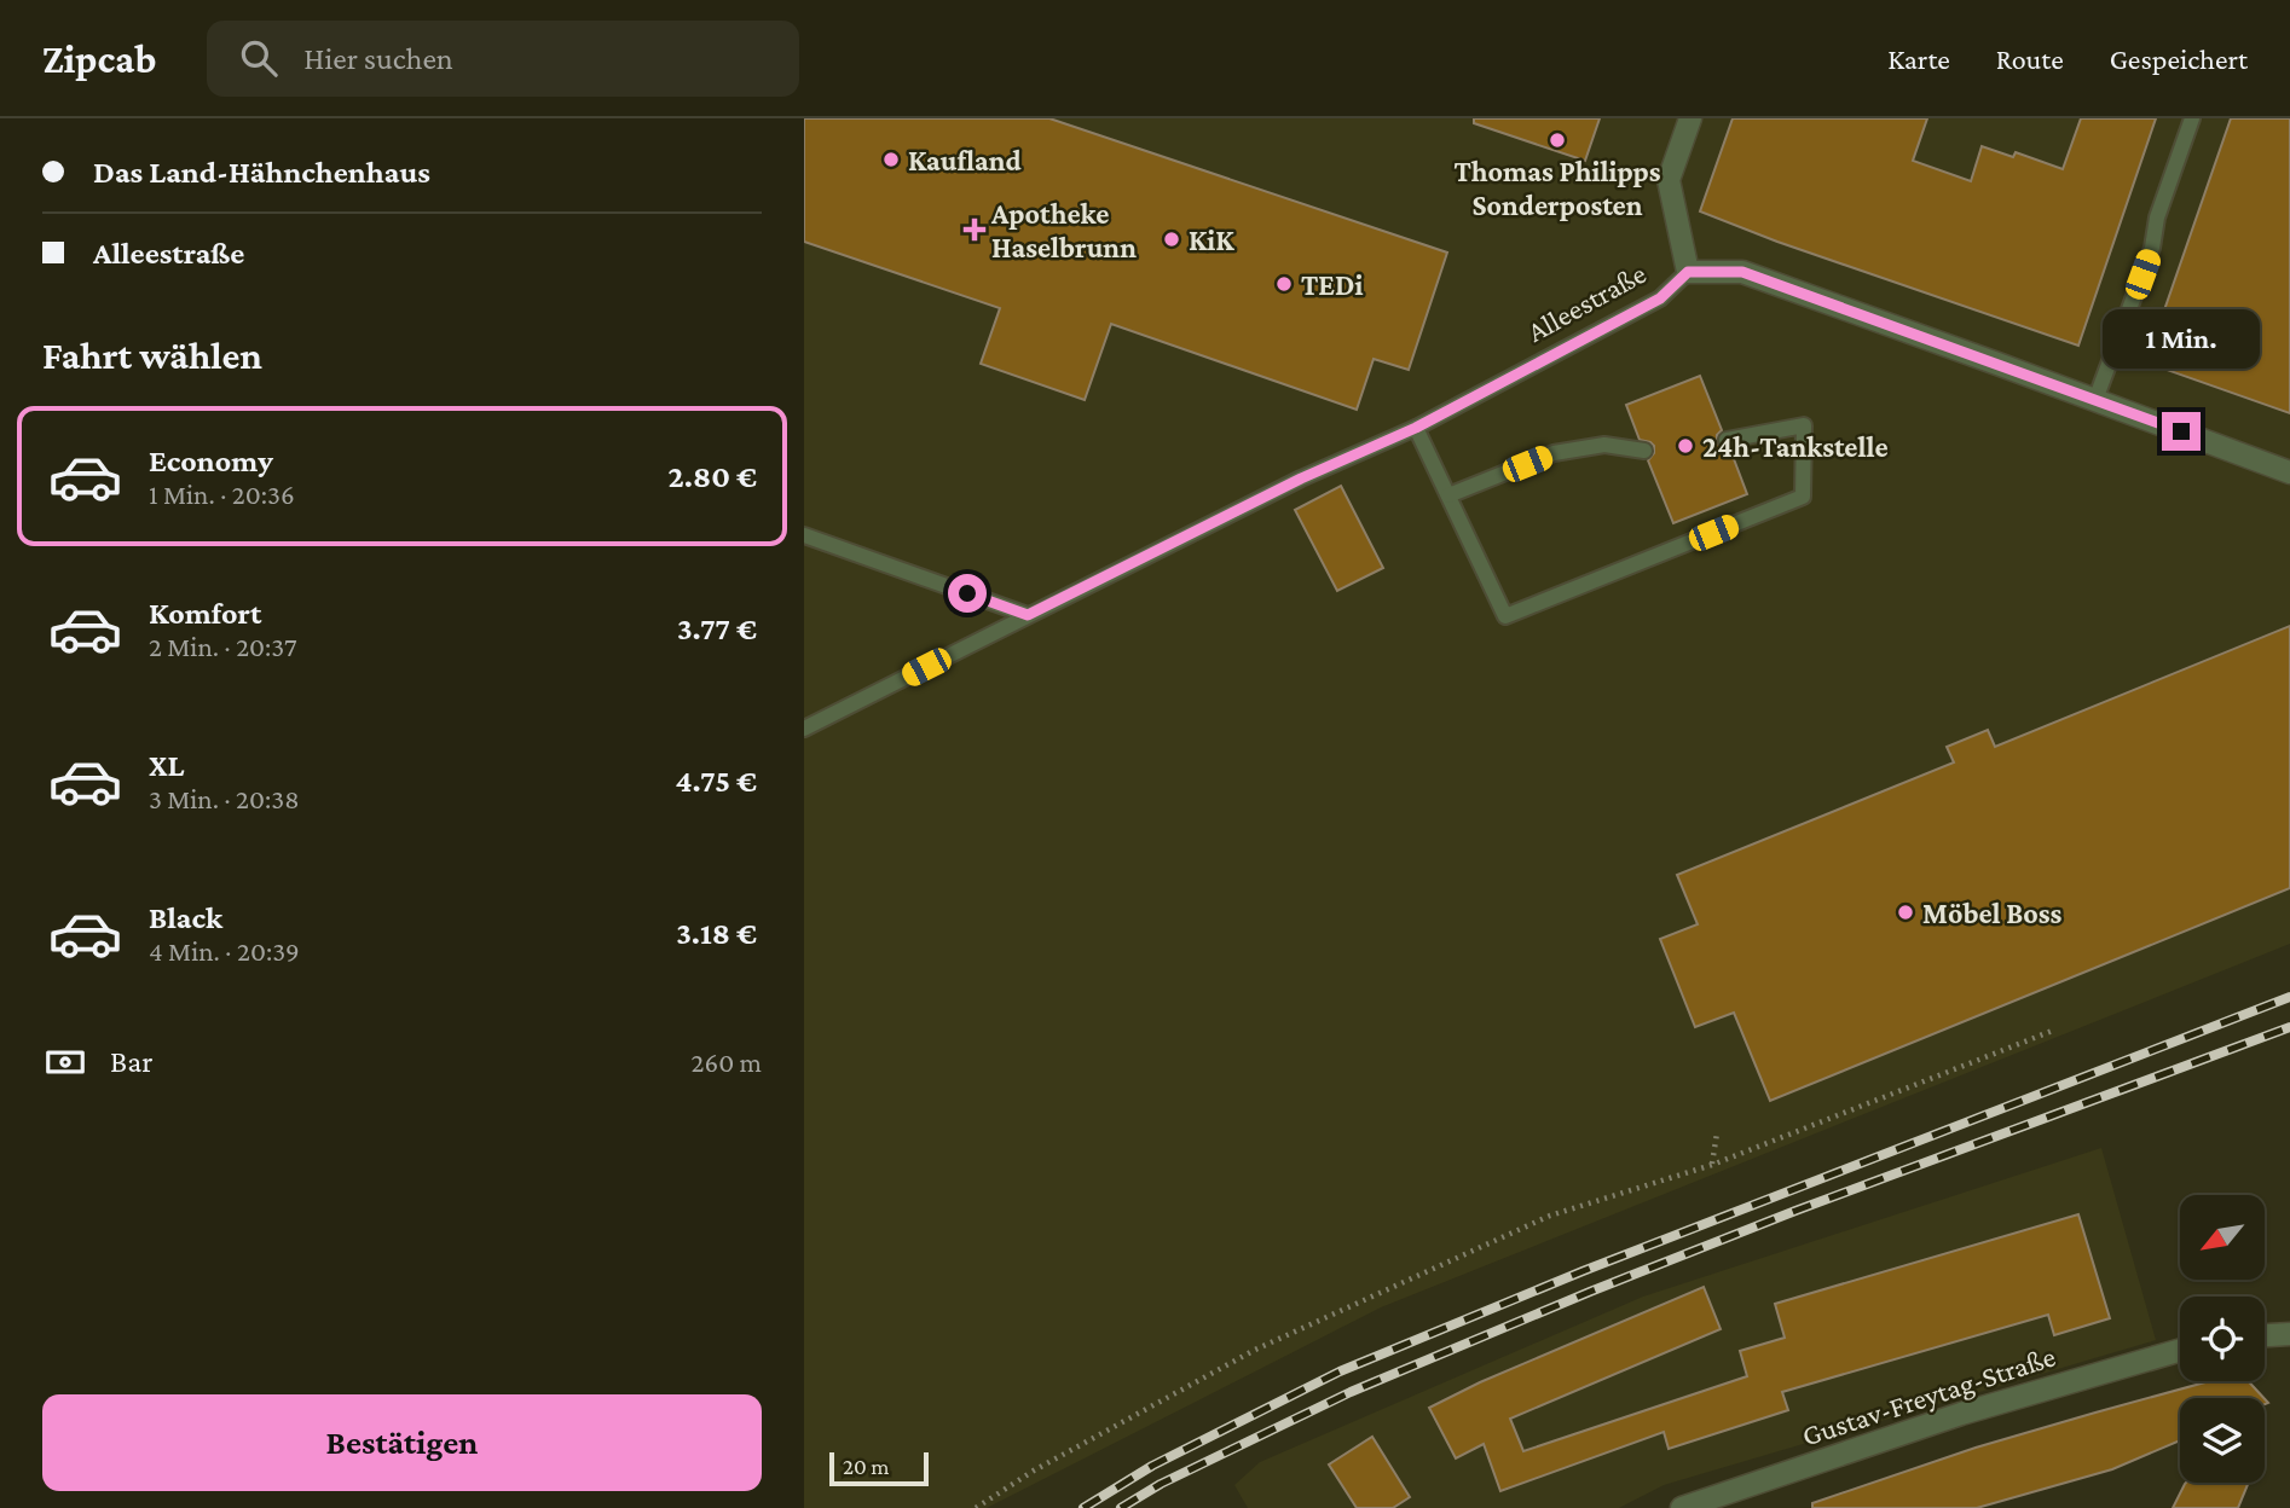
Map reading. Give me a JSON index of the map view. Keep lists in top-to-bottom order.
{
  "streets": {
    "street": ["Alleestraße", "Gustav-Freytag-Straße"]
  },
  "places": {
    "other": [
      "Thomas Philipps Sonderposten",
      "Kaufland",
      "KiK",
      "TEDi",
      "24h-Tankstelle",
      "Möbel Boss"
    ],
    "health": ["Apotheke Haselbrunn"]
  },
  "scale_bar": "20 m",
  "north": "bottom left",
  "page": {
    "header": "Zipcab",
    "search": "Hier suchen",
    "nav": ["Karte", "Route", "Gespeichert"],
    "banner": ["Das Land-Hähnchenhaus", "Alleestraße"],
    "heading": "Fahrt wählen",
    "bubble": "1 Min.",
    "list": [
      {
        "name": "Economy",
        "note": "1 Min. · 20:36",
        "value": "2.80 €"
      },
      {
        "name": "Komfort",
        "note": "2 Min. · 20:37",
        "value": "3.77 €"
      },
      {
        "name": "XL",
        "note": "3 Min. · 20:38",
        "value": "4.75 €"
      },
      {
        "name": "Black",
        "note": "4 Min. · 20:39",
        "value": "3.18 €"
      }
    ],
    "pay": ["Bar", "260 m"],
    "buttons": "Bestätigen",
    "scale": "20 m"
  }
}
